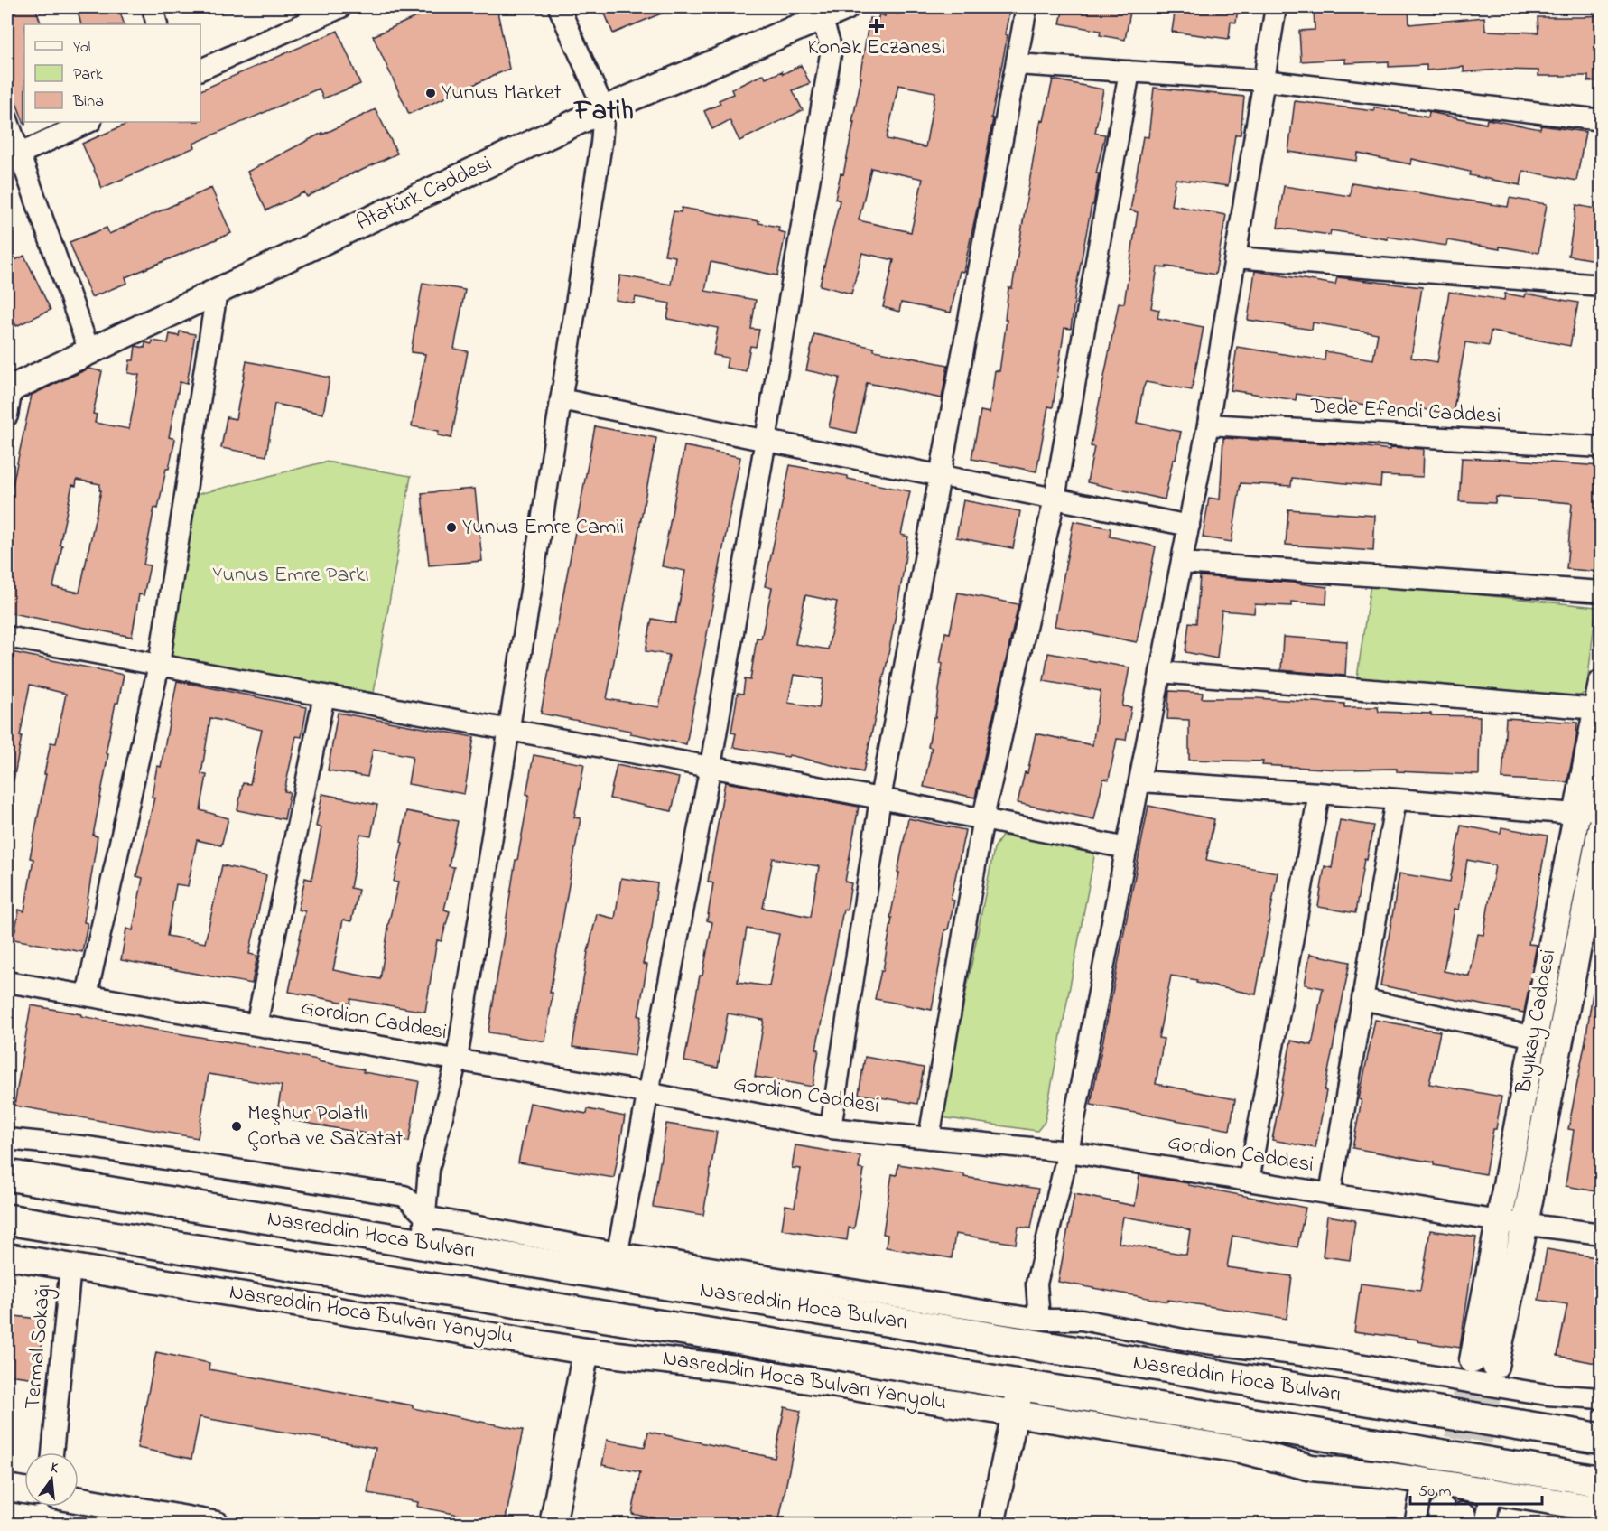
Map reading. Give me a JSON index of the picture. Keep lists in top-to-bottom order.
{
  "streets": {
    "highway": ["Nasreddin Hoca Bulvarı"],
    "street": [
      "Atatürk Caddesi",
      "Dede Efendi Caddesi",
      "Gordion Caddesi",
      "Bıyıkay Caddesi",
      "Nasreddin Hoca Bulvarı Yanyolu",
      "Termal Sokağı"
    ]
  },
  "crossings": [
    ["Gordion Caddesi", "Bıyıkay Caddesi"],
    ["Nasreddin Hoca Bulvarı Yanyolu", "Termal Sokağı"]
  ],
  "districts": ["Fatih"],
  "parks": ["Yunus Emre Parkı"],
  "places": {
    "health": ["Konak Eczanesi"],
    "other": ["Yunus Market", "Yunus Emre Camii", "Meşhur Polatlı Çorba ve Sakatat"]
  },
  "legend": ["Yol", "Park", "Bina"],
  "scale_bar": "50 m",
  "north": "top"
}
